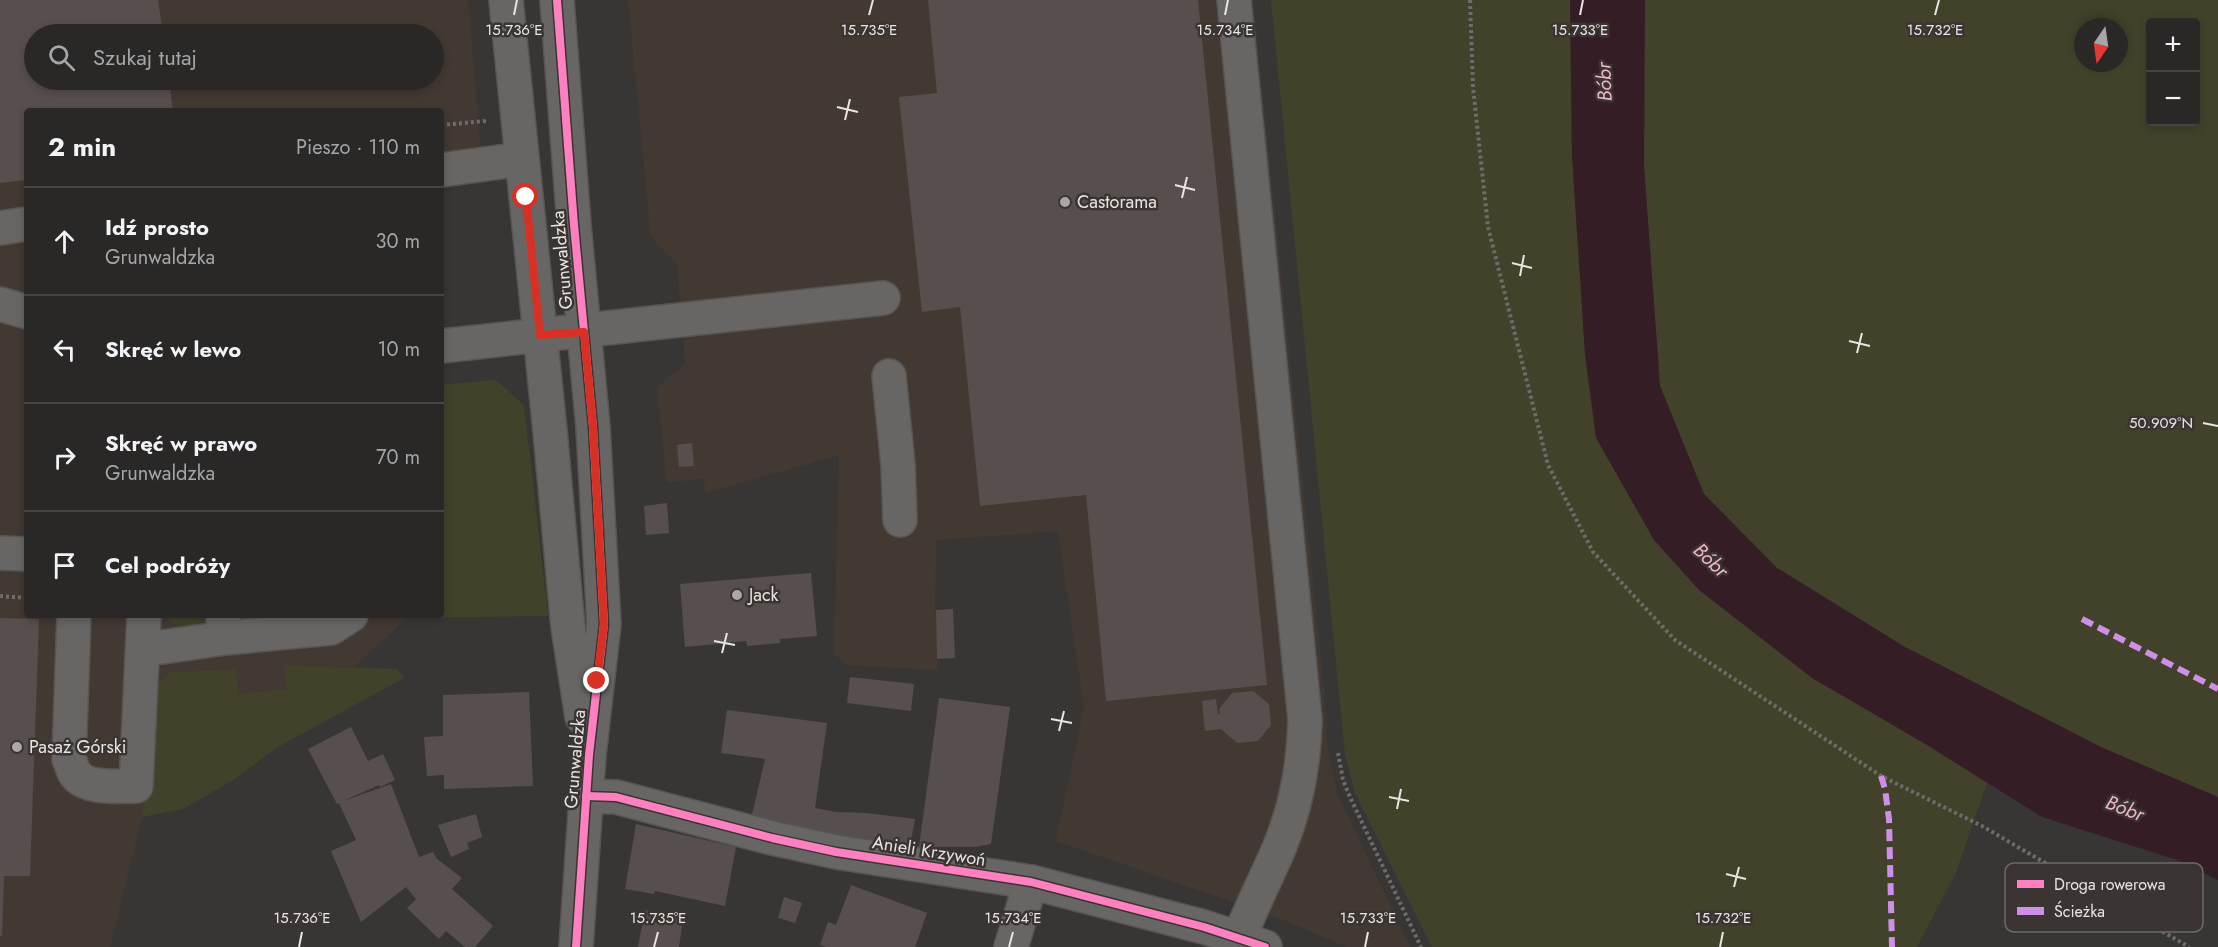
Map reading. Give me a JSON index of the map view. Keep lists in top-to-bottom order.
{
  "streets": {
    "street": ["Grunwaldzka", "Anieli Krzywoń"]
  },
  "crossings": [
    ["Grunwaldzka", "Anieli Krzywoń"]
  ],
  "water": ["Bóbr"],
  "places": ["Castorama", "Jack", "Pasaż Górski"],
  "legend": ["Droga rowerowa", "Ścieżka"],
  "north": "bottom",
  "page": {
    "map_buttons": ["+", "−"],
    "search": "Szukaj tutaj",
    "heading": ["2 min", "Pieszo · 110 m"],
    "list": [
      ["Idź prosto", "Grunwaldzka", "30 m"],
      ["Skręć w lewo", "10 m"],
      ["Skręć w prawo", "Grunwaldzka", "70 m"],
      "Cel podróży"
    ]
  },
  "coordinates": [
    "15.736°E",
    "15.735°E",
    "15.734°E",
    "15.733°E",
    "15.732°E",
    "50.909°N"
  ]
}
